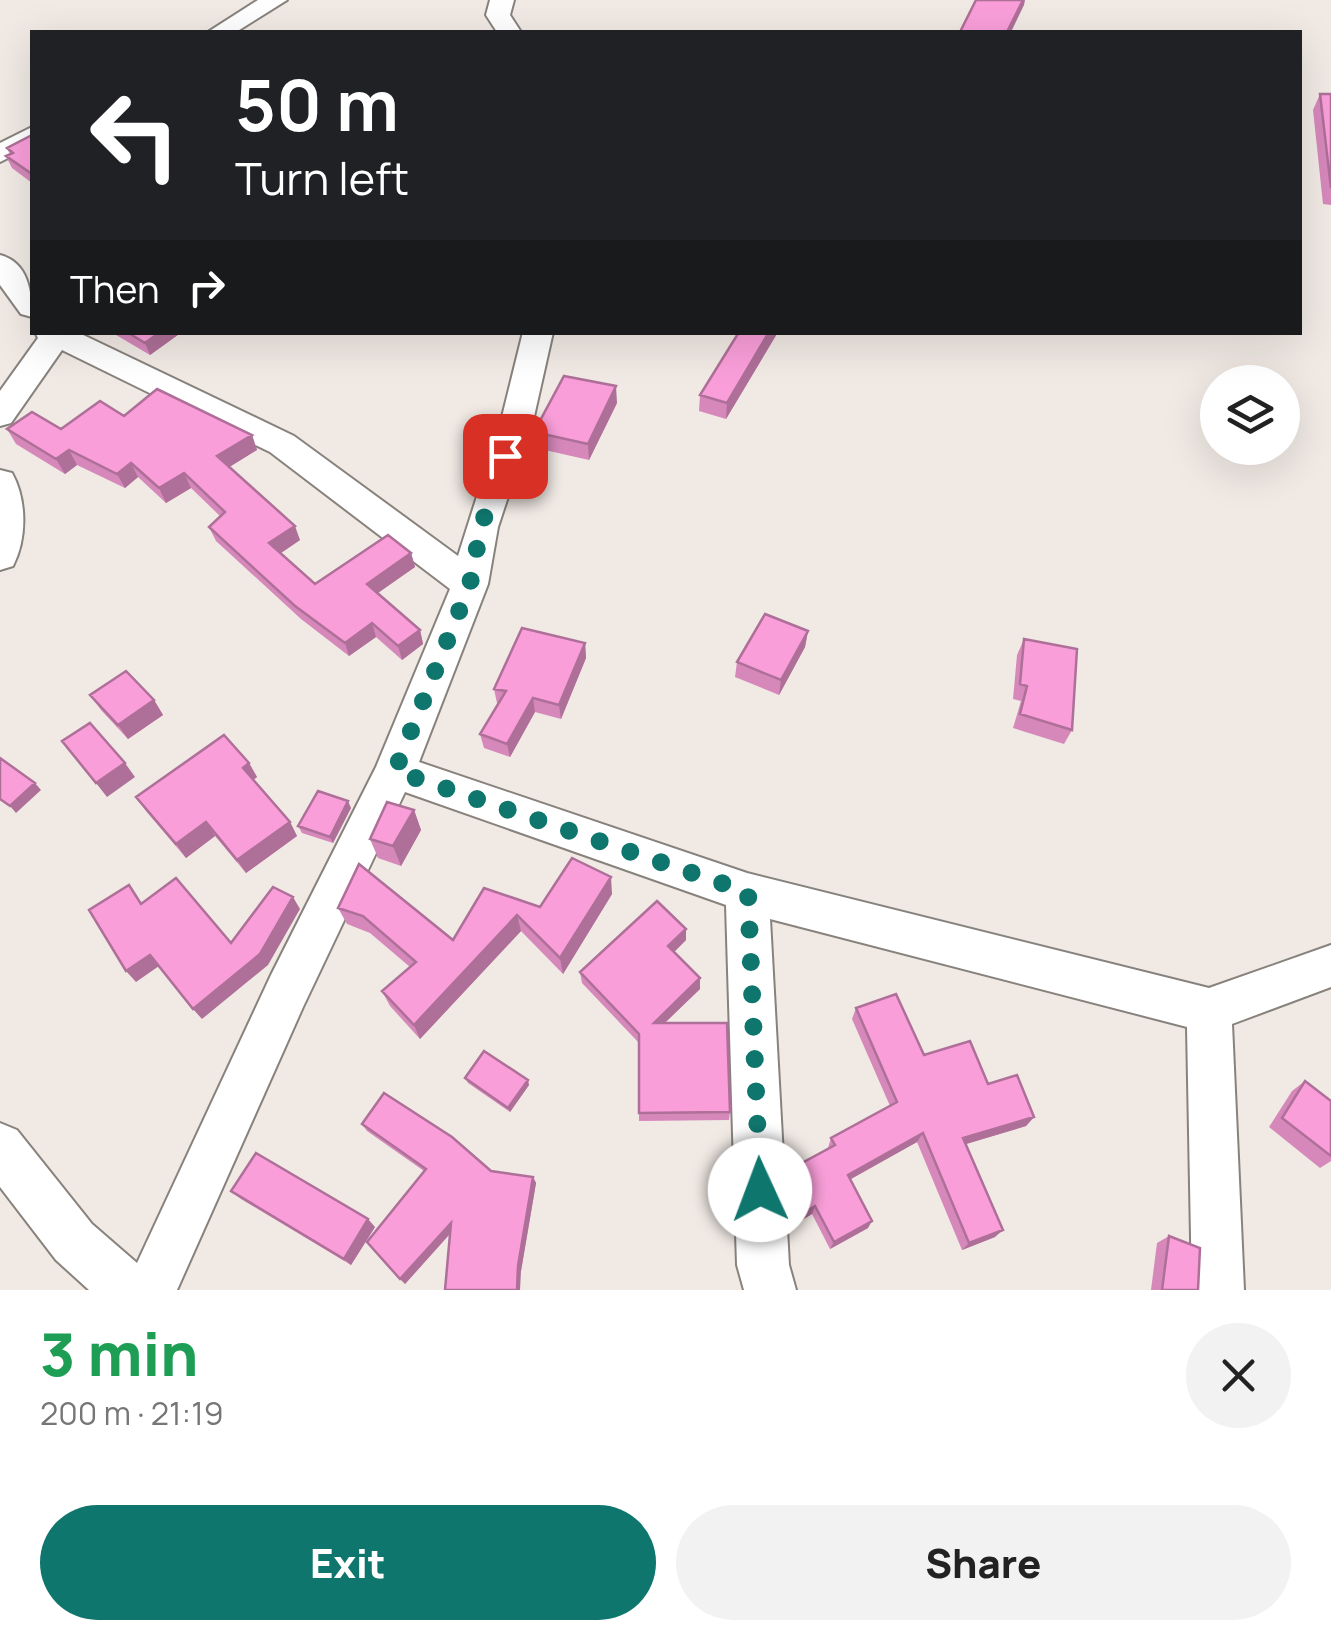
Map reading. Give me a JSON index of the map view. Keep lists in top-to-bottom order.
{
  "page": {
    "turn": ["50 m", "Turn left"],
    "then": "Then",
    "heading": ["3 min", "200 m · 21:19"],
    "buttons": ["Exit", "Share"]
  }
}
